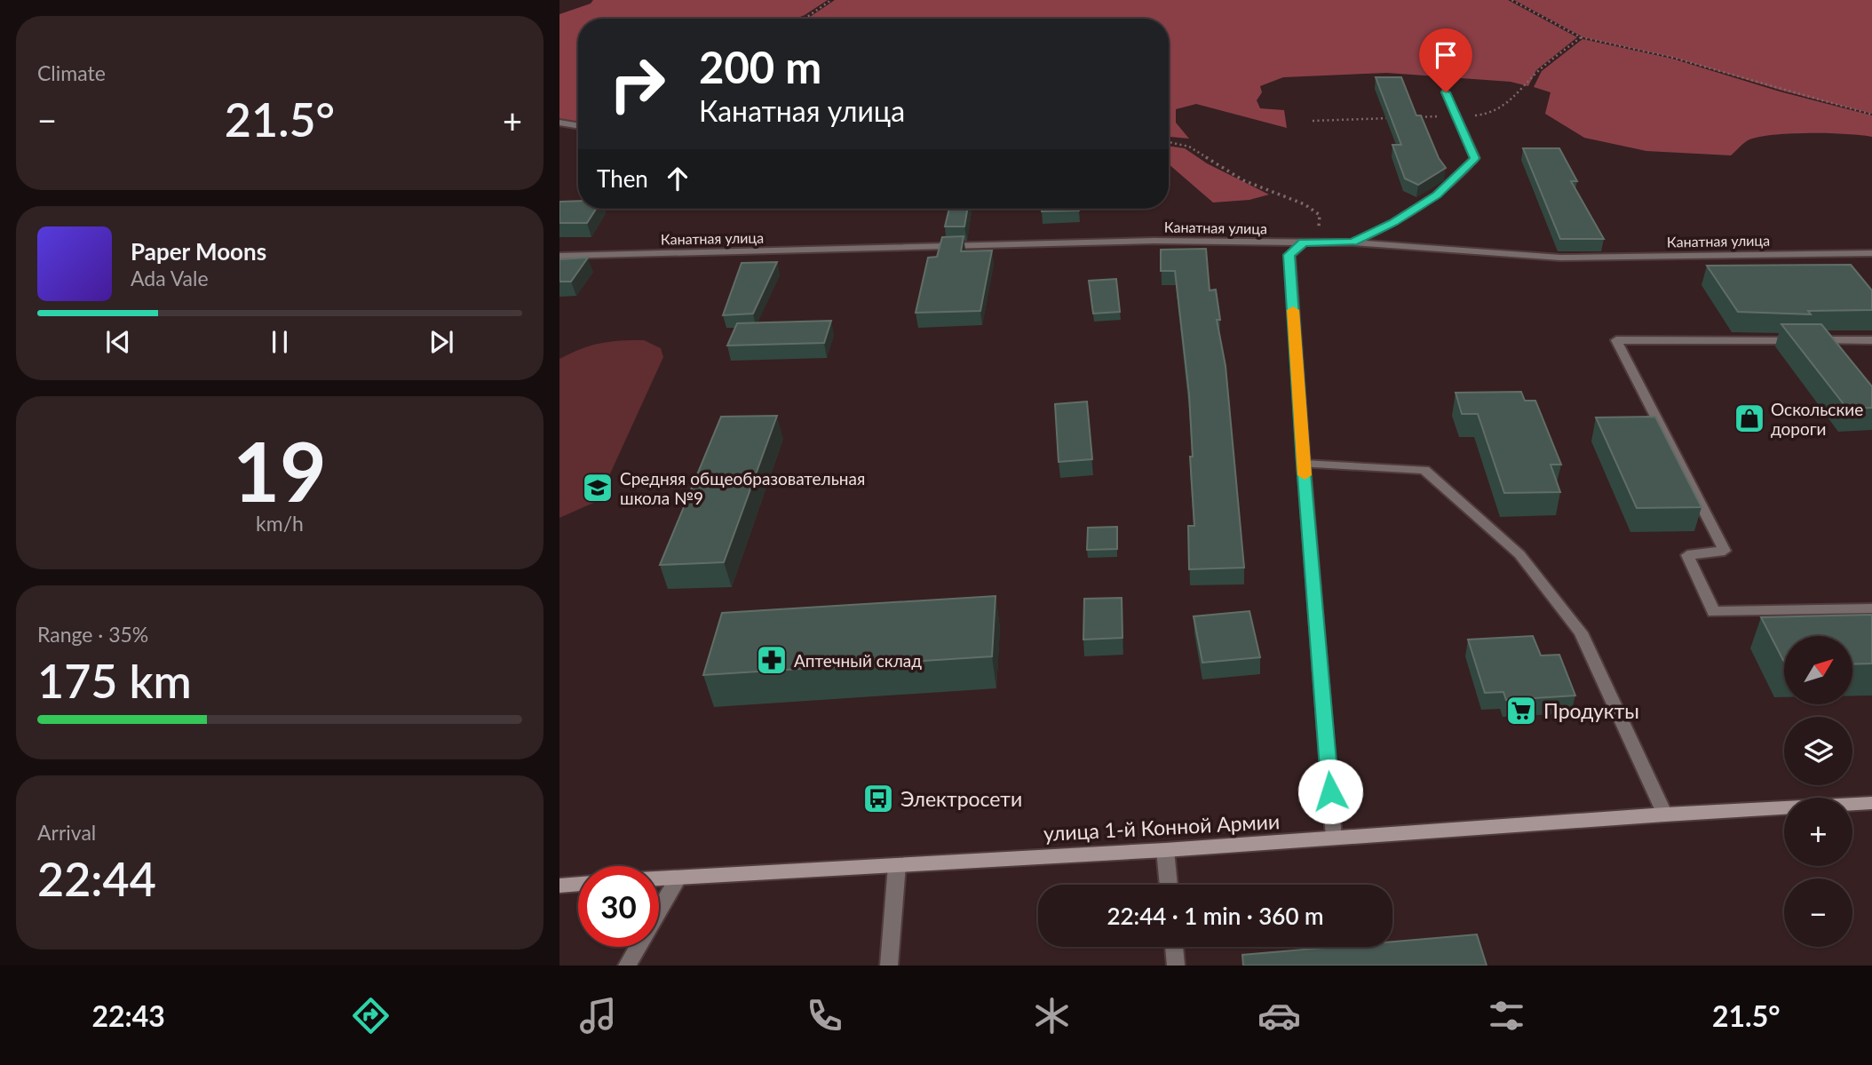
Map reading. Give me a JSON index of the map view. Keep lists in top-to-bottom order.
{
  "streets": {
    "main road": ["улица 1-й Конной Армии"],
    "street": ["Канатная улица"]
  },
  "places": {
    "shop": ["Оскольские дороги"],
    "school or university": ["Средняя общеобразовательная школа №9"],
    "pharmacy": ["Аптечный склад"],
    "supermarket": ["Продукты"],
    "bus stop": ["Электросети"]
  },
  "north": "top right",
  "page": {
    "tile": [
      "Climate",
      ["19", "km/h"],
      ["Range · 35%", "175 km"],
      ["Arrival", "22:44"]
    ],
    "turn": ["200 m", "Канатная улица"],
    "heat": ["−", "21.5°", "+"],
    "then": "Then",
    "song": ["Paper Moons", "Ada Vale"],
    "map_buttons": ["+", "−"],
    "limit": "30",
    "trip": "22:44 · 1 min · 360 m",
    "tabs": ["22:43", "21.5°"]
  }
}
